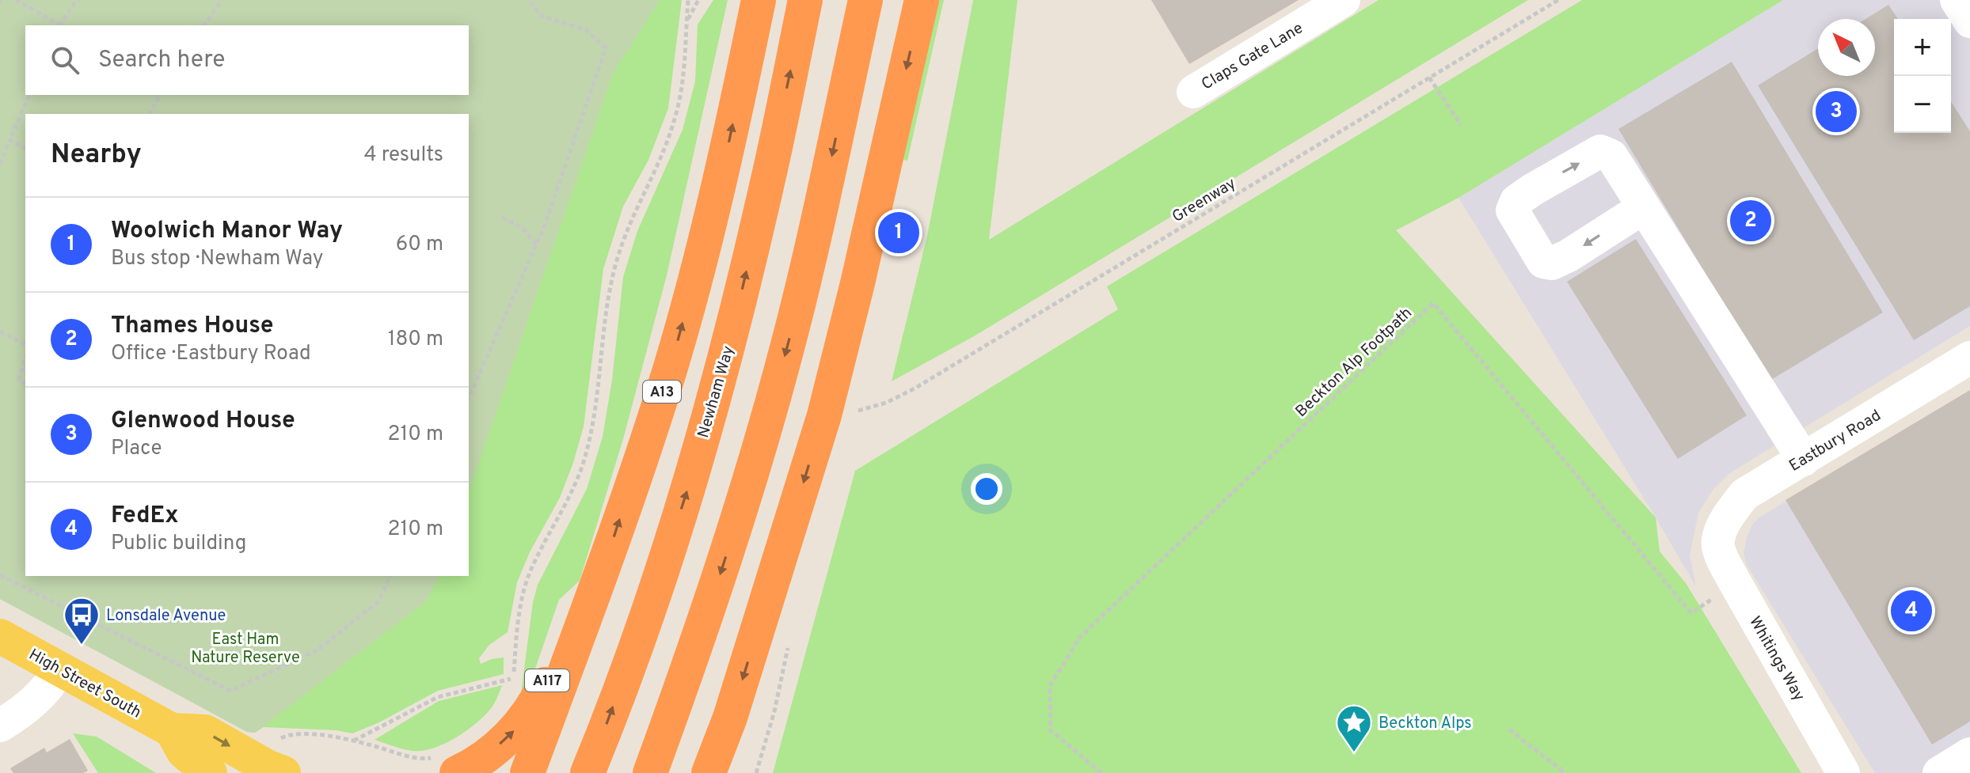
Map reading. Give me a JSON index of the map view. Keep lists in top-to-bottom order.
{
  "streets": {
    "highway": ["A13", "Newham Way", "A117"],
    "main road": ["High Street South"],
    "street": ["Claps Gate Lane", "Eastbury Road", "Whitings Way"],
    "path": ["Greenway", "Beckton Alp Footpath"]
  },
  "crossings": [
    ["Beckton Alp Footpath", "Whitings Way"],
    ["A13", "A117"],
    ["Eastbury Road", "Whitings Way"]
  ],
  "parks": ["East Ham Nature Reserve"],
  "places": {
    "bus stop": ["Lonsdale Avenue"],
    "place": ["Beckton Alps"]
  },
  "north": "top left",
  "page": {
    "map_buttons": ["+", "−"],
    "search": "Search here",
    "pins": [
      "3",
      "2",
      "1",
      "4"
    ],
    "heading": ["Nearby", "4 results"],
    "list": [
      {
        "mark": "1",
        "name": "Woolwich Manor Way",
        "note": "Bus stop · Newham Way",
        "value": "60 m"
      },
      {
        "mark": "2",
        "name": "Thames House",
        "note": "Office · Eastbury Road",
        "value": "180 m"
      },
      {
        "mark": "3",
        "name": "Glenwood House",
        "note": "Place",
        "value": "210 m"
      },
      {
        "mark": "4",
        "name": "FedEx",
        "note": "Public building",
        "value": "210 m"
      }
    ]
  }
}
